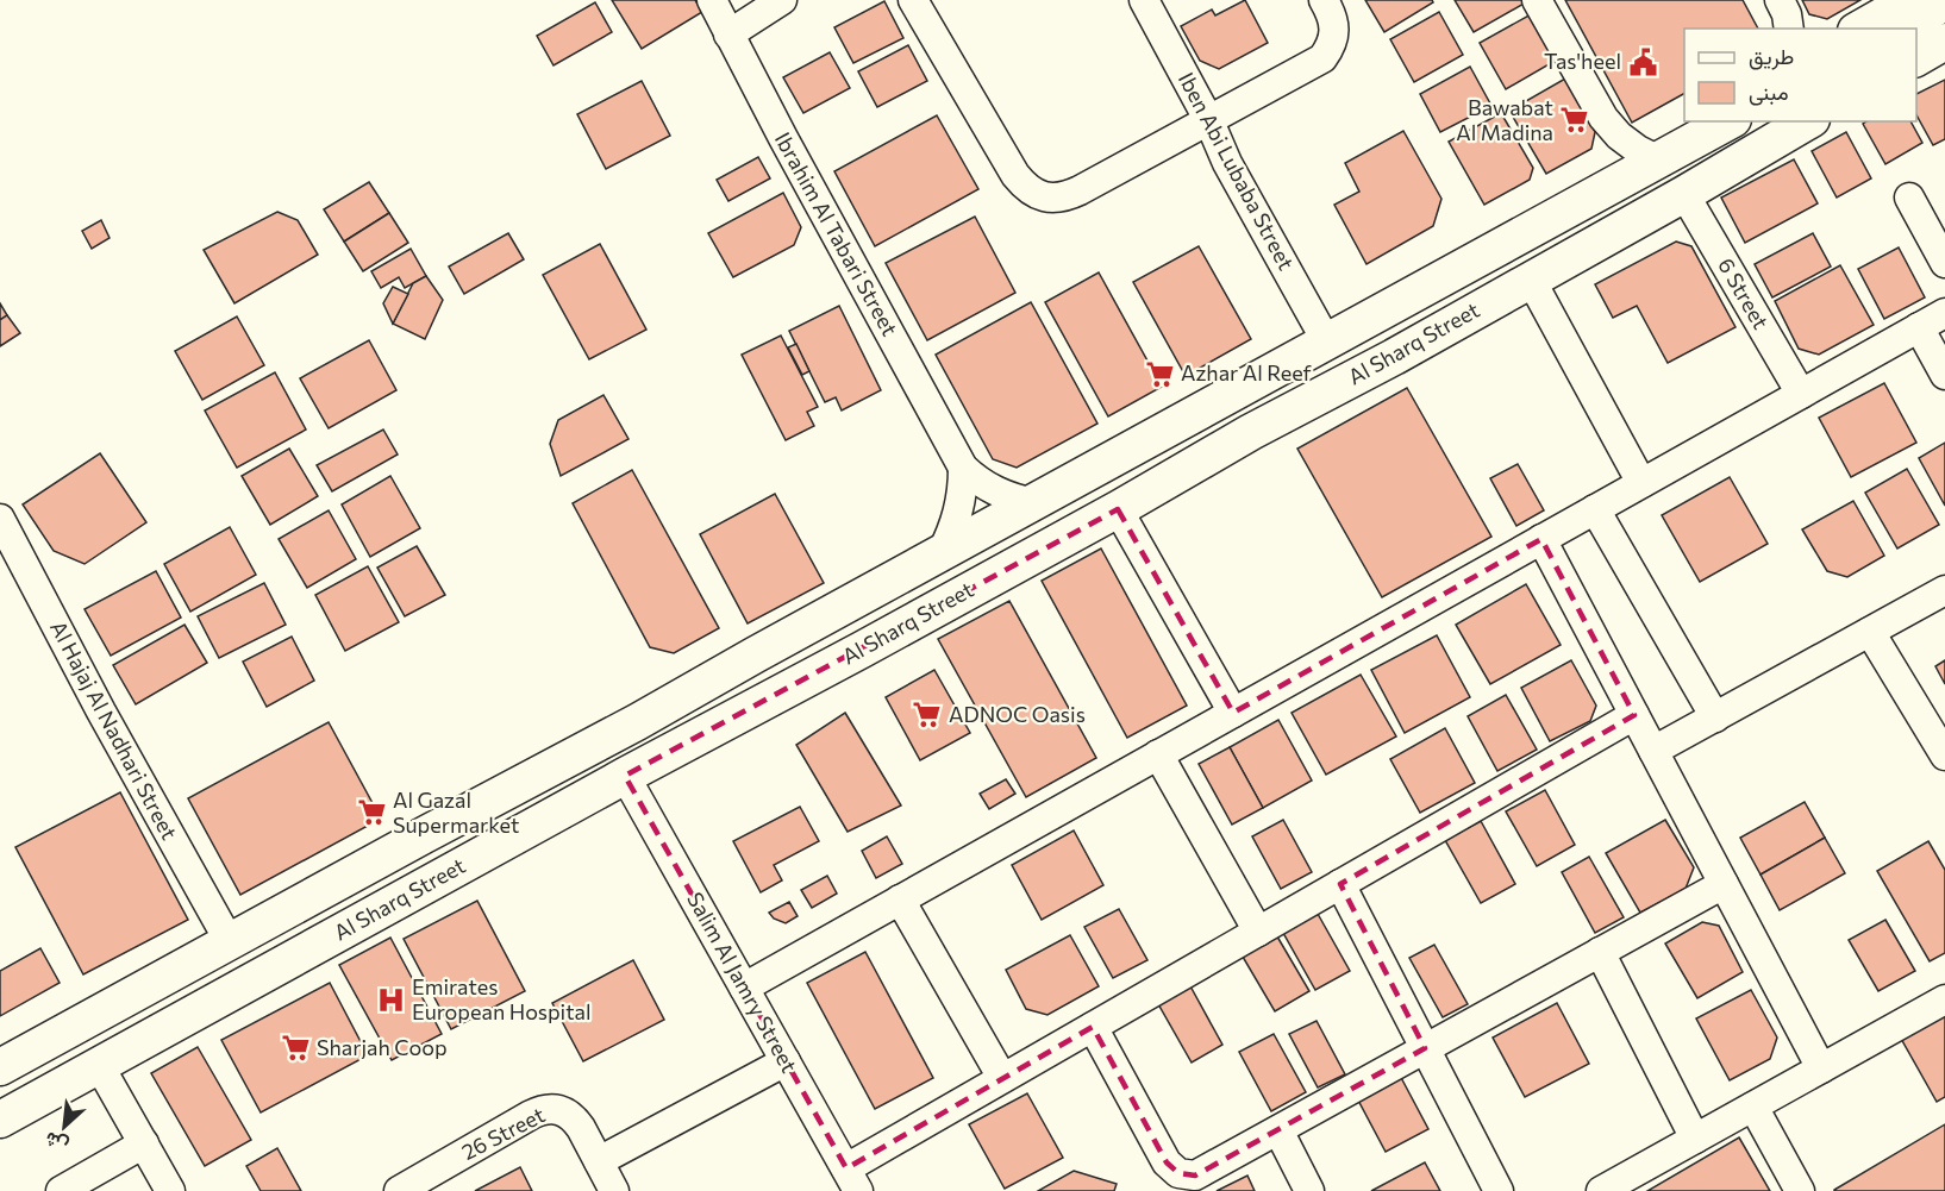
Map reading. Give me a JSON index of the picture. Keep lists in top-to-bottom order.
{
  "streets": {
    "main road": ["Al Sharq Street"],
    "street": [
      "Iben Abi Lubaba Street",
      "Ibrahim Al Tabari Street",
      "6 Street",
      "Al Hajaj Al Nadhari Street",
      "Salim Al Jamry Street",
      "26 Street"
    ]
  },
  "crossings": [
    ["Iben Abi Lubaba Street", "Al Sharq Street"],
    ["Ibrahim Al Tabari Street", "Al Sharq Street"],
    ["6 Street", "Al Sharq Street"],
    ["Al Sharq Street", "Al Hajaj Al Nadhari Street"],
    ["Al Sharq Street", "Salim Al Jamry Street"]
  ],
  "places": {
    "public building": ["Tas'heel"],
    "supermarket": [
      "Bawabat Al Madina",
      "Azhar Al Reef",
      "ADNOC Oasis",
      "Al Gazal Supermarket",
      "Sharjah Coop"
    ],
    "hospital": ["Emirates European Hospital"]
  },
  "legend": ["طريق", "مبنى"],
  "north": "bottom left"
}
